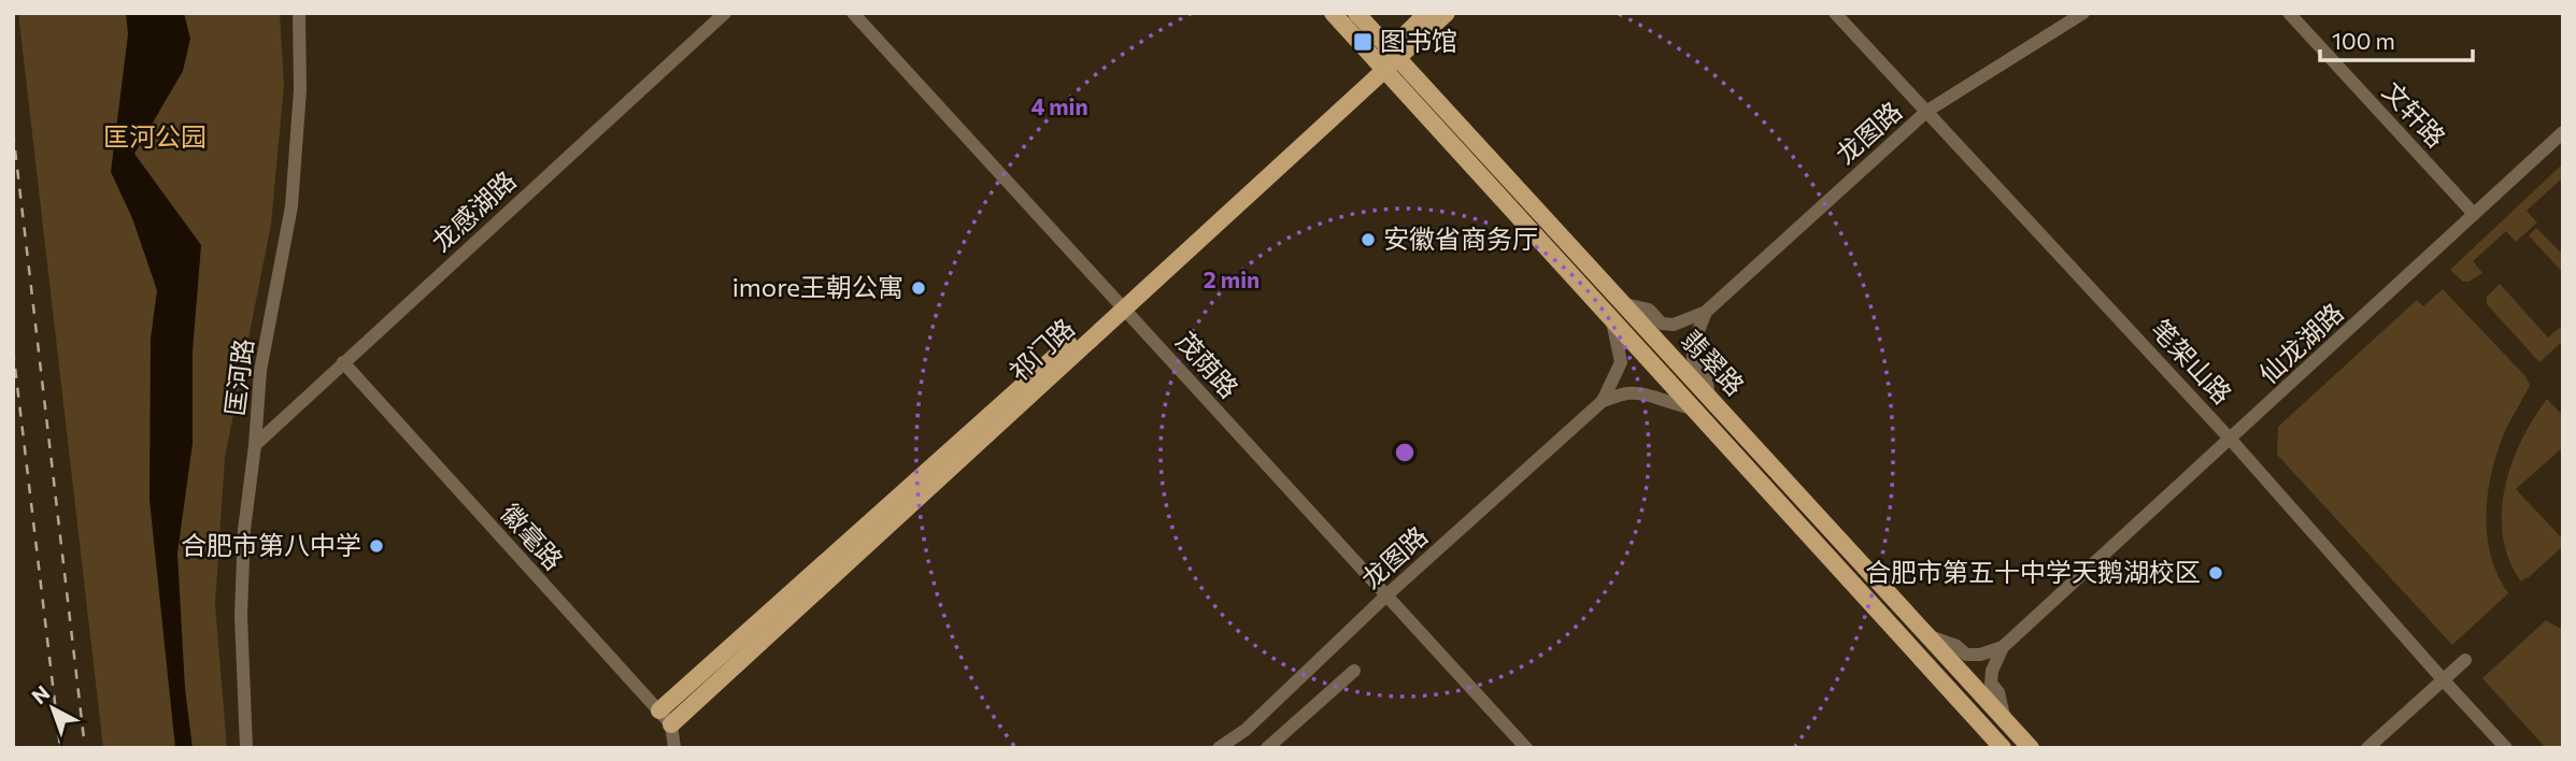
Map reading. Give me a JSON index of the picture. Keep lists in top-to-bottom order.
{
  "streets": {
    "main road": ["祁门路", "翡翠路"],
    "street": [
      "文轩路",
      "龙图路",
      "龙感湖路",
      "仙龙湖路",
      "笔架山路",
      "茂荫路",
      "匡河路",
      "徽毫路"
    ]
  },
  "crossings": [
    ["文轩路", "仙龙湖路"],
    ["龙图路", "笔架山路"],
    ["龙图路", "茂荫路"],
    ["龙感湖路", "匡河路"],
    ["龙感湖路", "徽毫路"],
    ["仙龙湖路", "笔架山路"],
    ["祁门路", "翡翠路"],
    ["祁门路", "茂荫路"],
    ["祁门路", "徽毫路"]
  ],
  "parks": ["匡河公园"],
  "places": {
    "transit": ["图书馆"],
    "other": [
      "安徽省商务厅",
      "imore王朝公寓",
      "合肥市第八中学",
      "合肥市第五十中学天鹅湖校区"
    ]
  },
  "scale_bar": "100 m",
  "north": "top left",
  "rings": ["4 min", "2 min"]
}
